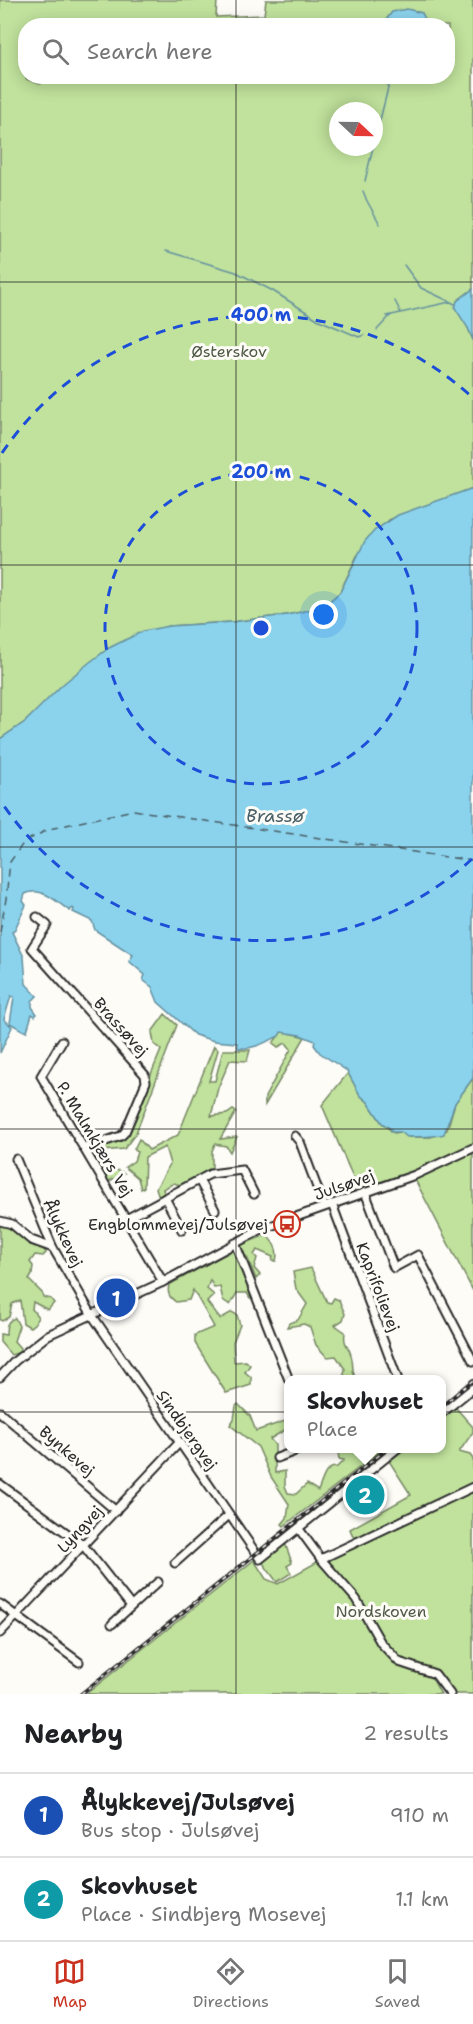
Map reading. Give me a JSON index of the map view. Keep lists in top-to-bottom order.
{
  "streets": {
    "street": [
      "Brassøvej",
      "P. Malmkjærs Vej",
      "Julsøvej",
      "Ålykkevej",
      "Kaprifolievej",
      "Sindbjergvej",
      "Bynkevej",
      "Lyngvej"
    ]
  },
  "crossings": [
    ["Brassøvej", "P. Malmkjærs Vej"],
    ["P. Malmkjærs Vej", "Julsøvej"],
    ["Julsøvej", "Ålykkevej"],
    ["Julsøvej", "Kaprifolievej"],
    ["Julsøvej", "Sindbjergvej"],
    ["Ålykkevej", "Sindbjergvej"],
    ["Sindbjergvej", "Lyngvej"],
    ["Bynkevej", "Lyngvej"]
  ],
  "water": ["Brassø"],
  "parks": ["Østerskov", "Nordskoven"],
  "places": {
    "bus stop": ["Engblommevej/Julsøvej"]
  },
  "north": "right",
  "page": {
    "search": "Search here",
    "pins": ["1", "2"],
    "popup": ["Skovhuset", "Place"],
    "heading": ["Nearby", "2 results"],
    "list": [
      {
        "mark": "1",
        "name": "Ålykkevej/Julsøvej",
        "note": "Bus stop · Julsøvej",
        "value": "910 m"
      },
      {
        "mark": "2",
        "name": "Skovhuset",
        "note": "Place · Sindbjerg Mosevej",
        "value": "1.1 km"
      }
    ],
    "nav": ["Map", "Directions", "Saved"]
  },
  "rings": ["400 m", "200 m"]
}
